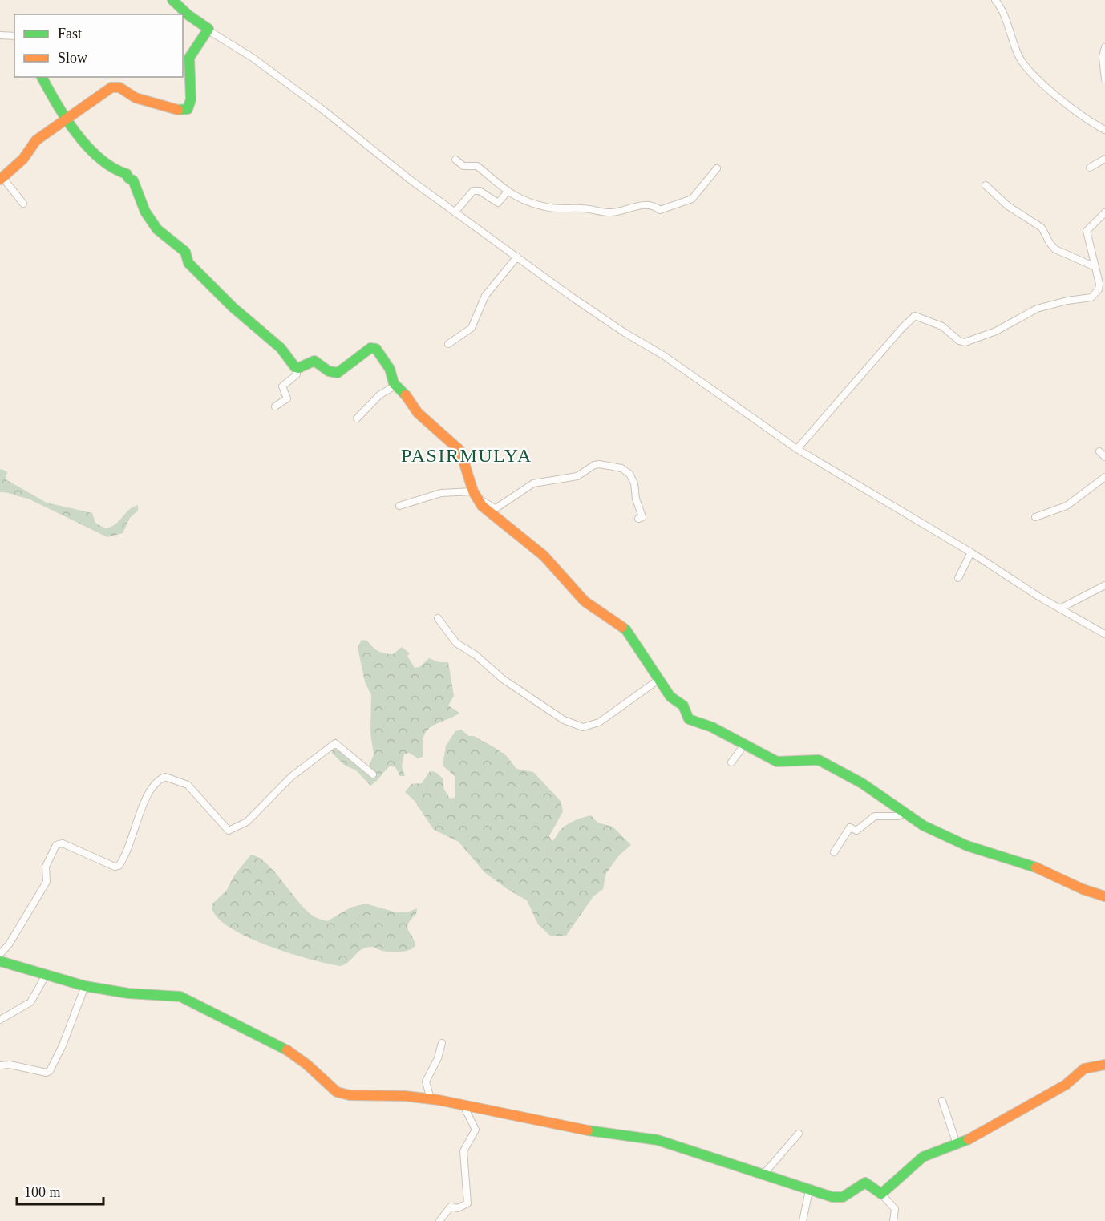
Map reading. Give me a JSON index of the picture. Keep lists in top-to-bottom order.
{
  "districts": ["PASIRMULYA"],
  "legend": ["Fast", "Slow"],
  "scale_bar": "100 m"
}
